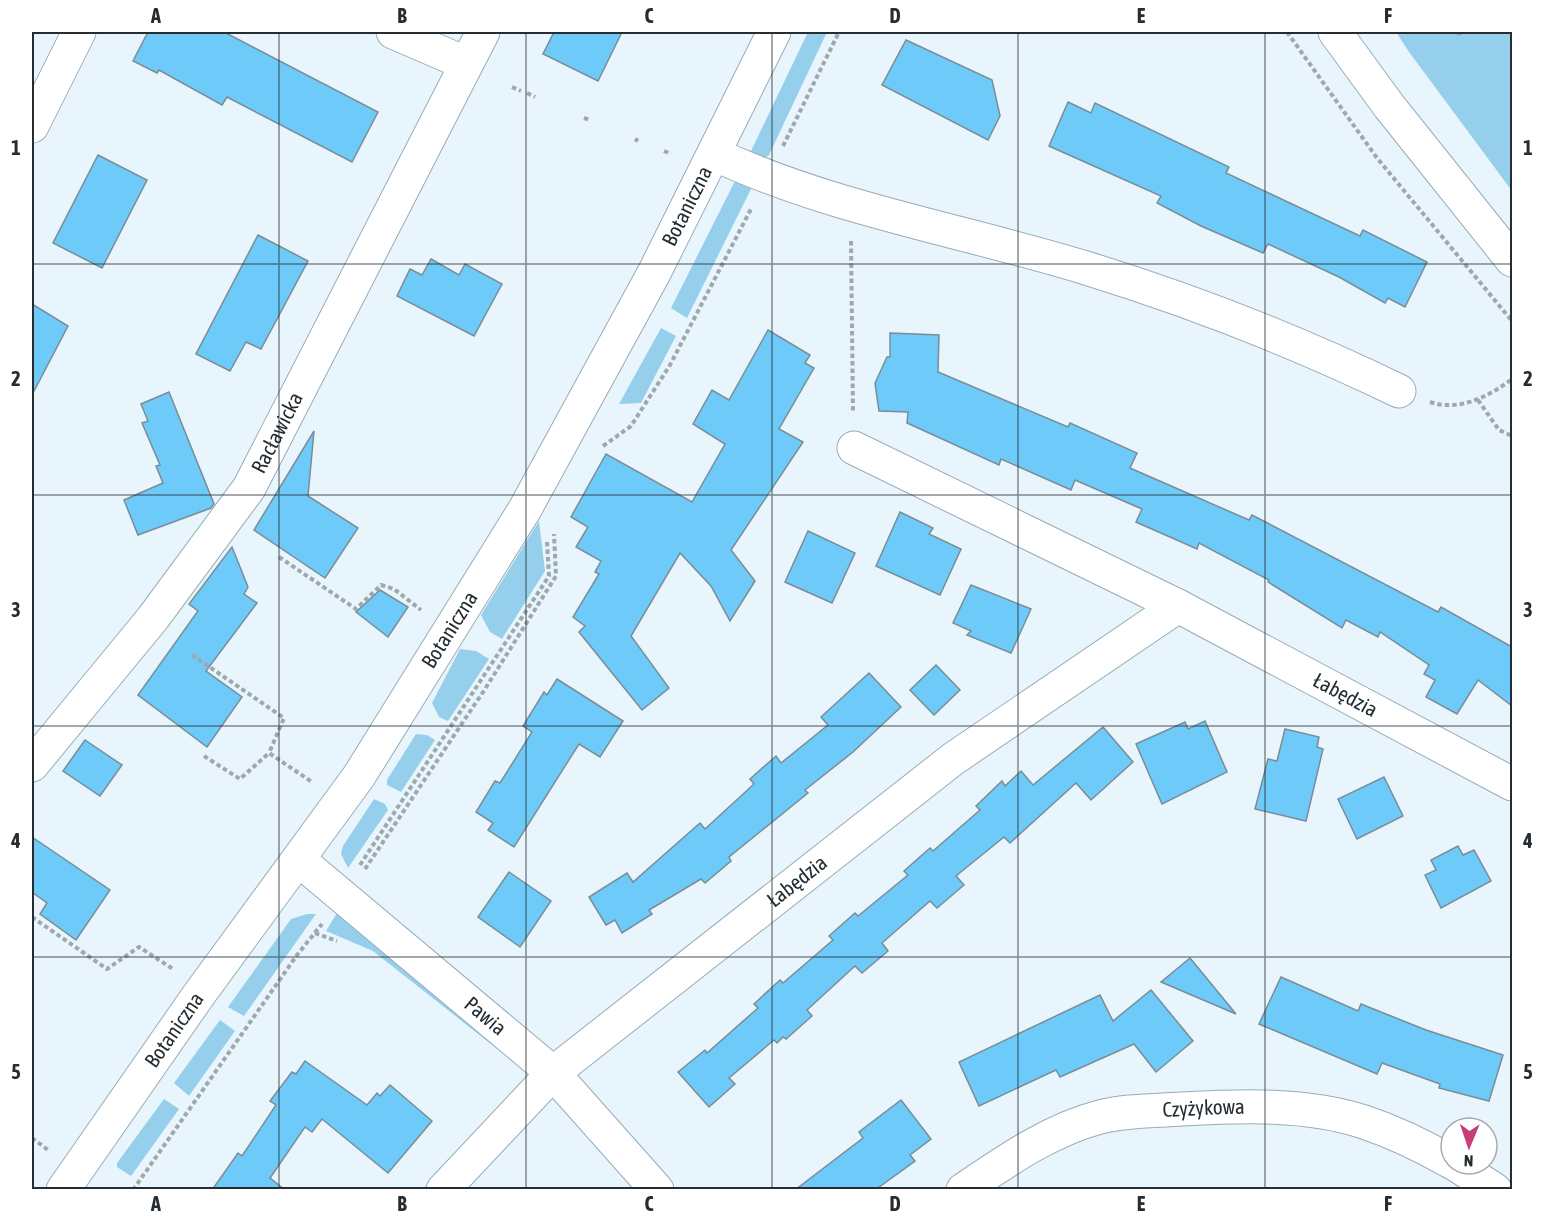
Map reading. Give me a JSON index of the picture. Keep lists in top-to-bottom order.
{
  "streets": {
    "street": [
      "Botaniczna",
      "Racławicka",
      "Łabędzia",
      "Pawia",
      "Czyżykowa"
    ]
  },
  "crossings": [
    ["Botaniczna", "Pawia"],
    ["Łabędzia", "Pawia"]
  ],
  "north": "bottom",
  "grid": {
    "columns": [
      "A",
      "B",
      "C",
      "D",
      "E",
      "F"
    ],
    "rows": [
      "1",
      "2",
      "3",
      "4",
      "5"
    ]
  }
}
